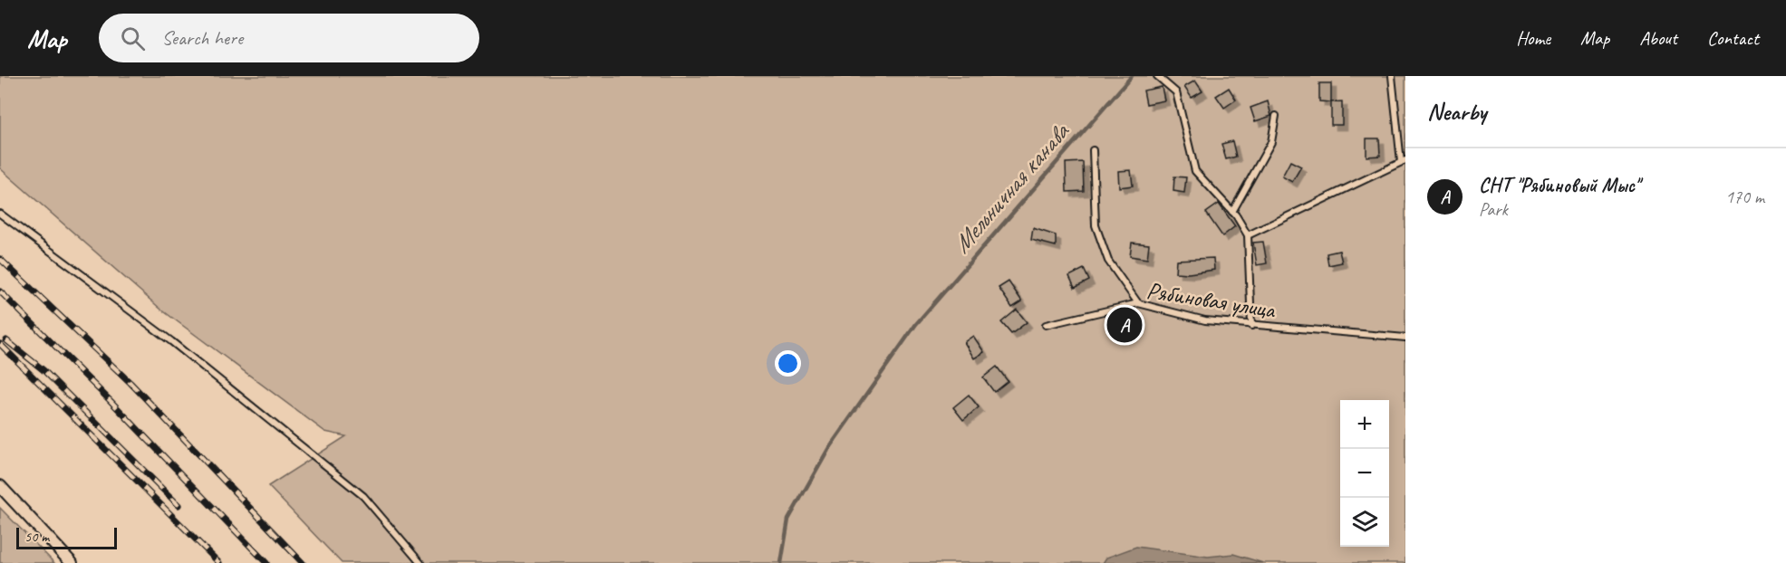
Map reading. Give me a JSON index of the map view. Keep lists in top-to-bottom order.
{
  "streets": {
    "lane": ["Рябиновая улица"]
  },
  "water": ["Мельничная канава"],
  "scale_bar": "50 m",
  "page": {
    "header": "Map",
    "search": "Search here",
    "nav": [
      "Home",
      "Map",
      "About",
      "Contact"
    ],
    "heading": "Nearby",
    "list": [
      {
        "mark": "A",
        "name": "СНТ \"Рябиновый Мыс\"",
        "note": "Park",
        "value": "170 m"
      }
    ],
    "pins": "A",
    "map_buttons": ["+", "−"],
    "scale": "50 m"
  }
}
